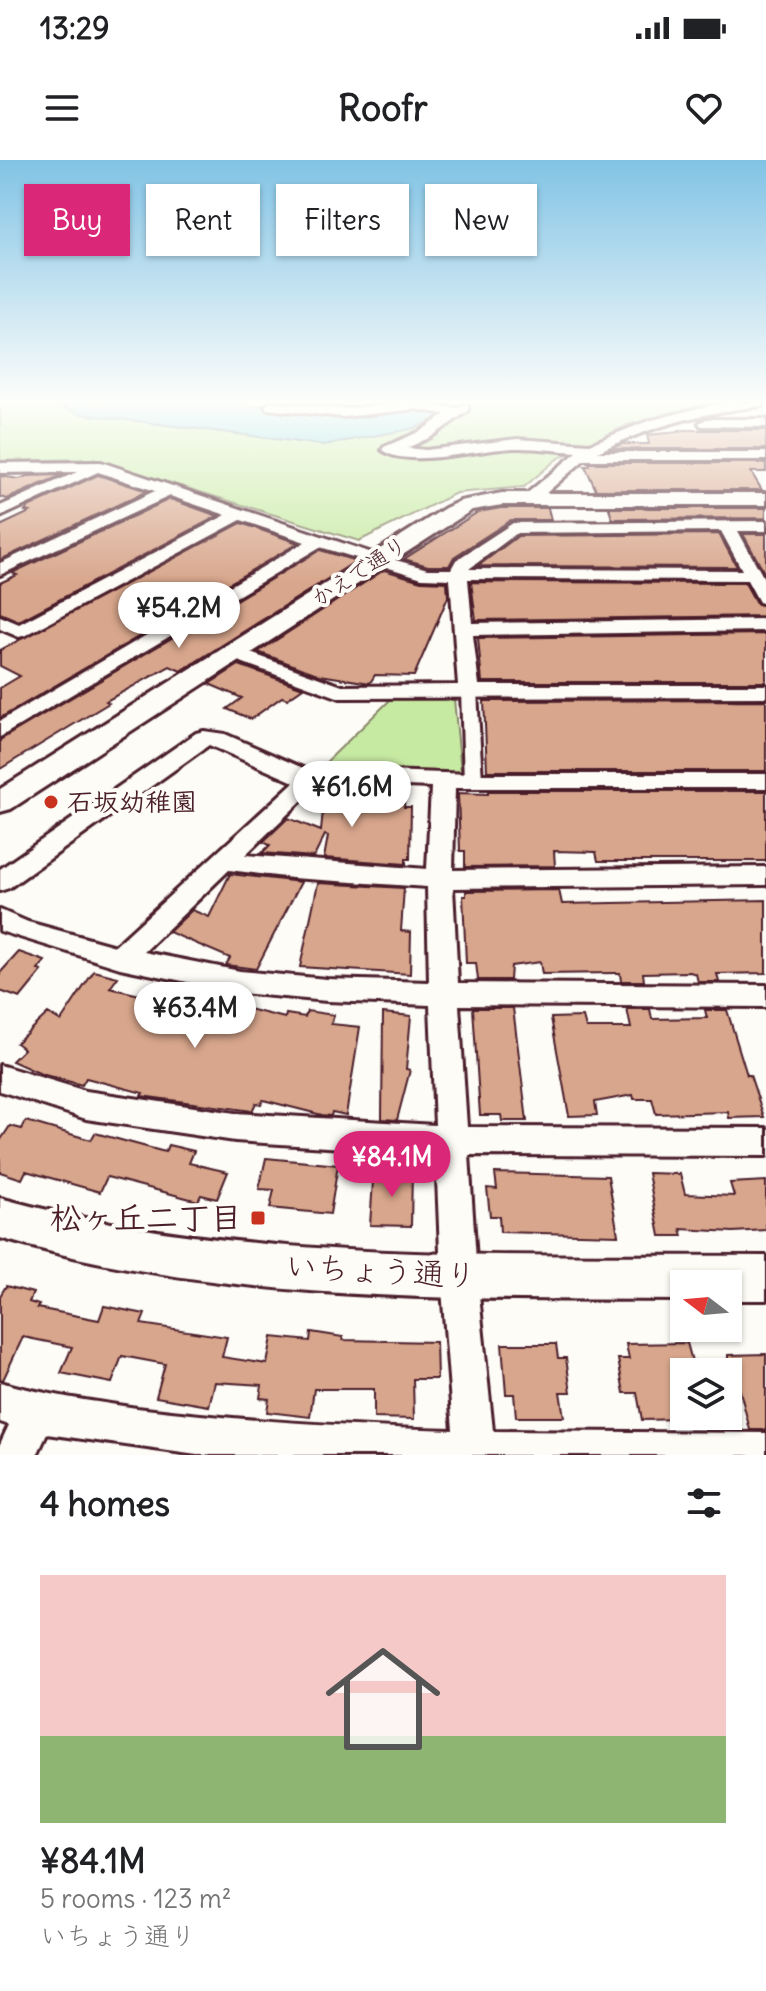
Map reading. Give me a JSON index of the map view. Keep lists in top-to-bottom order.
{
  "streets": {
    "street": ["かえで通り", "いちょう通り"]
  },
  "places": {
    "other": ["石坂幼稚園"],
    "transit": ["松ヶ丘二丁目"]
  },
  "north": "left",
  "page": {
    "status": "13:29",
    "header": "Roofr",
    "chip": [
      "Buy",
      "Rent",
      "Filters",
      "New"
    ],
    "price": [
      "¥54.2M",
      "¥61.6M",
      "¥63.4M",
      "¥84.1M"
    ],
    "heading": "4 homes",
    "list": [
      {
        "name": "¥84.1M",
        "note": "5 rooms · 123 m² · いちょう通り"
      }
    ]
  }
}
